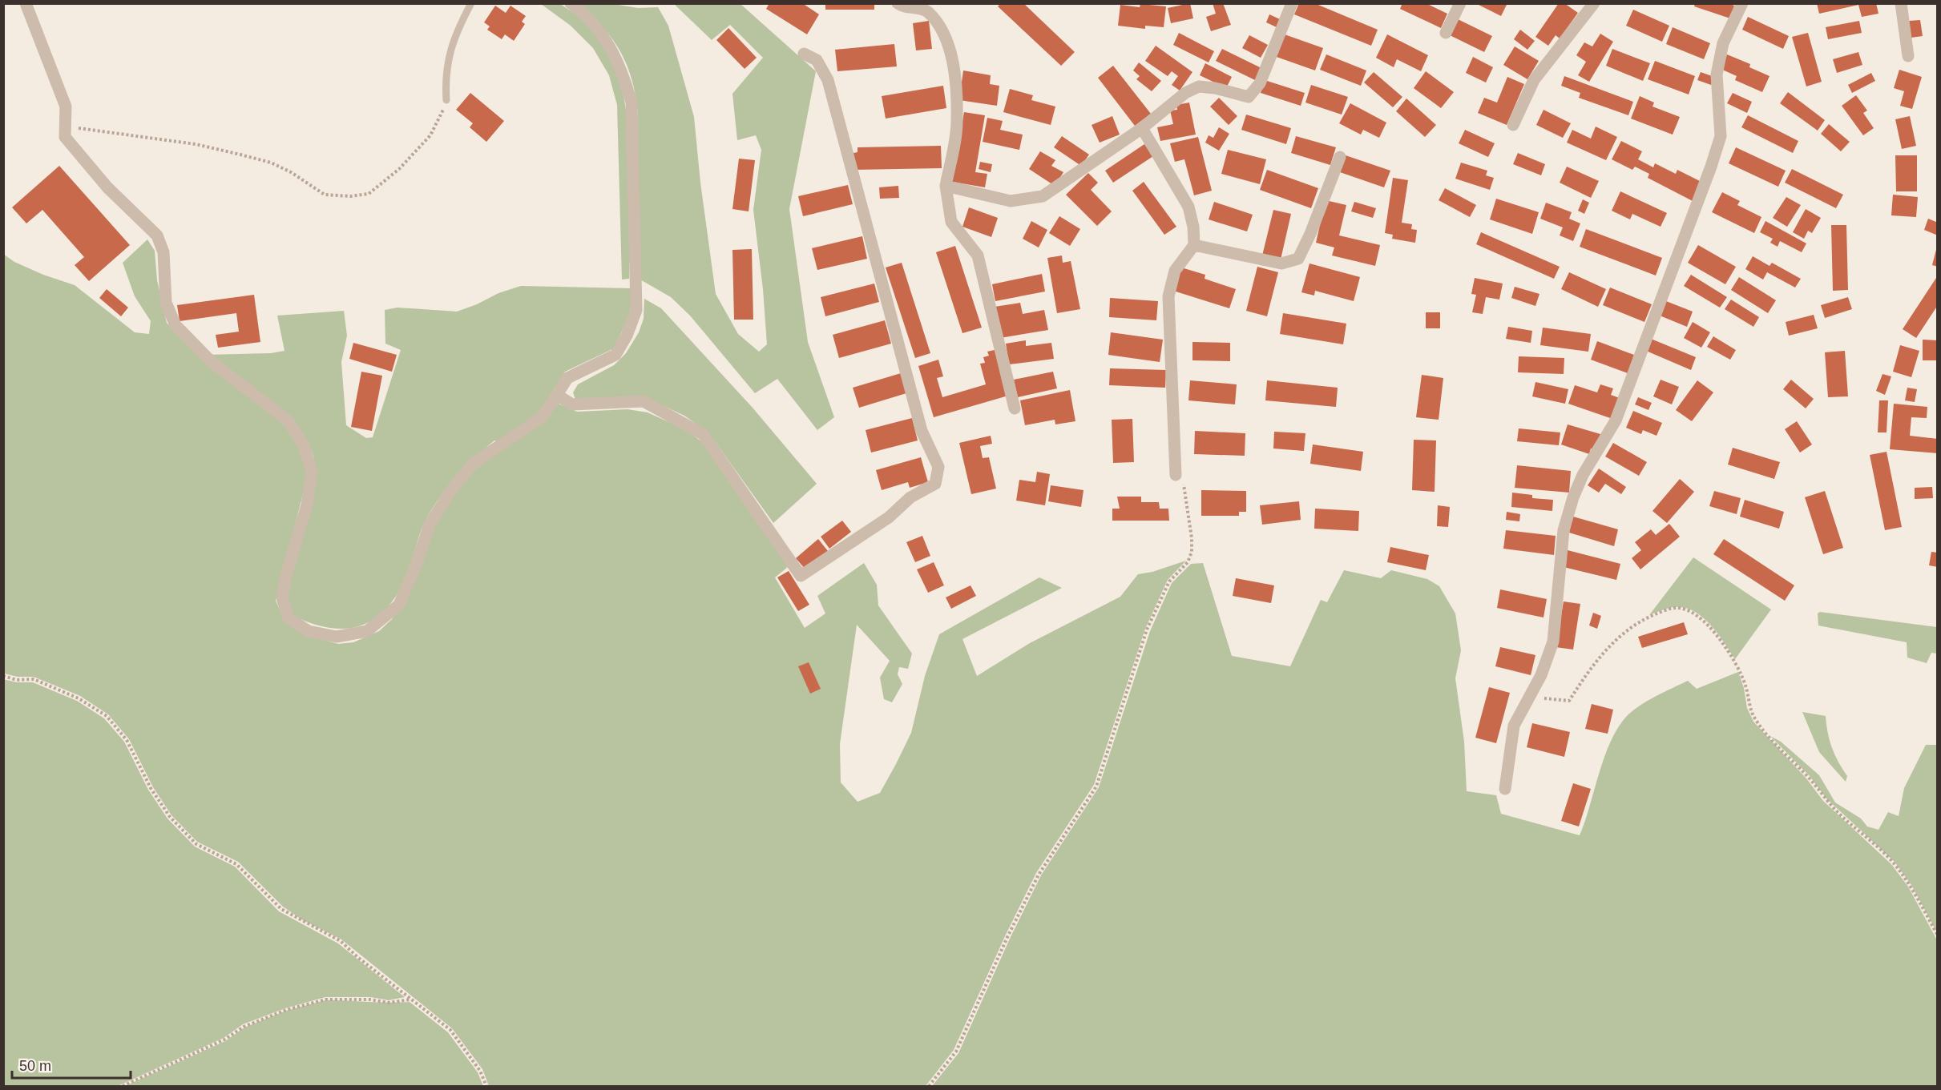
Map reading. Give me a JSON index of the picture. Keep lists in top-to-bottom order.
{
  "scale_bar": "50 m"
}
